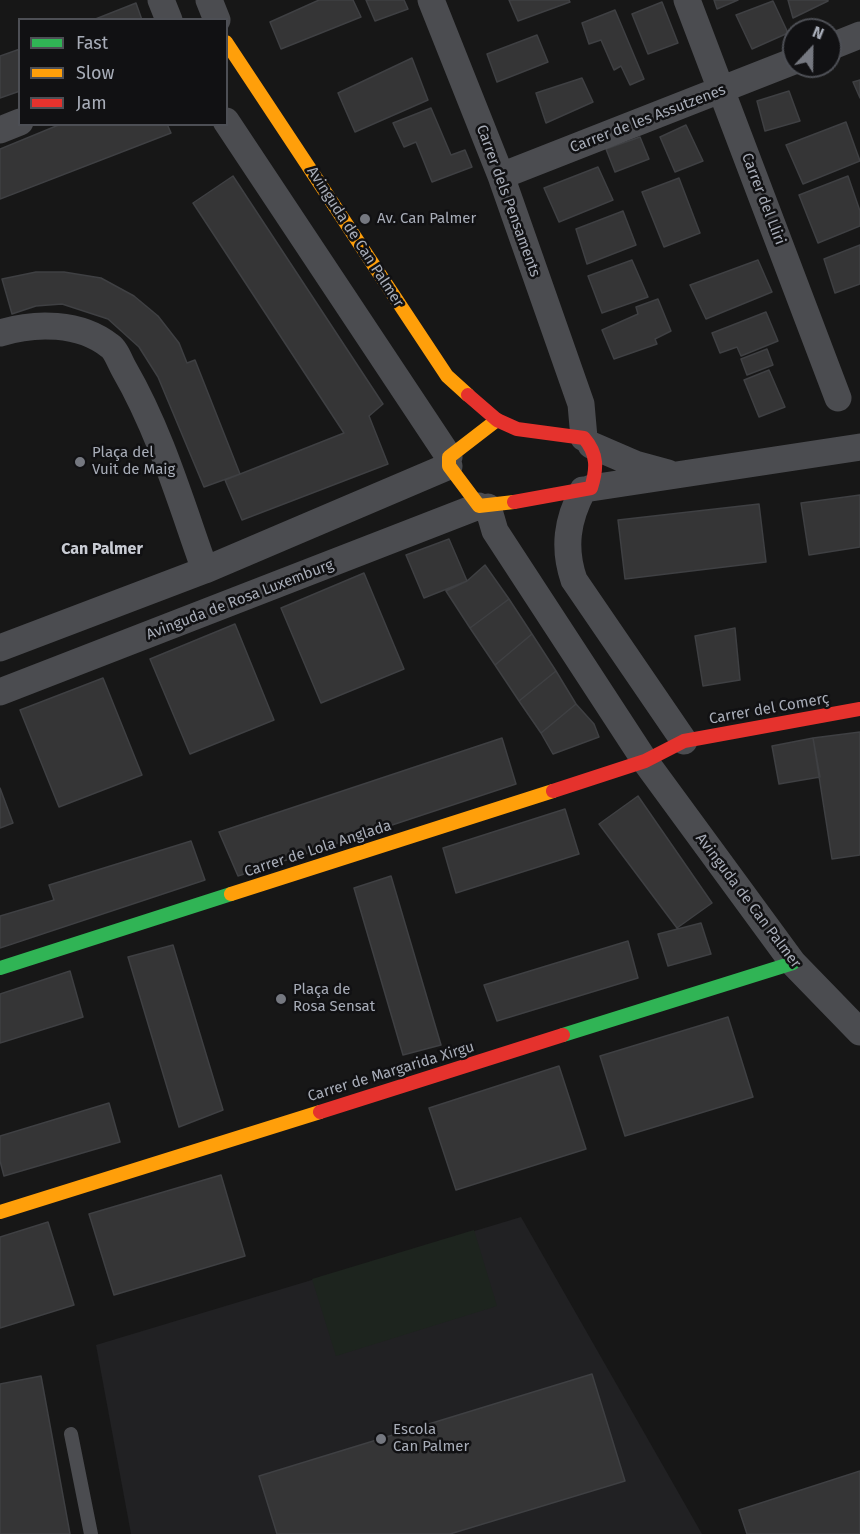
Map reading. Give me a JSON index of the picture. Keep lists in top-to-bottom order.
{
  "streets": {
    "street": [
      "Carrer de les Assutzenes",
      "Carrer del Lliri",
      "Carrer dels Pensaments",
      "Avinguda de Can Palmer",
      "Avinguda de Rosa Luxemburg",
      "Carrer del Comerç",
      "Carrer de Lola Anglada",
      "Carrer de Margarida Xirgu"
    ]
  },
  "crossings": [
    ["Carrer de les Assutzenes", "Carrer del Lliri"],
    ["Carrer de les Assutzenes", "Carrer dels Pensaments"],
    ["Avinguda de Can Palmer", "Avinguda de Rosa Luxemburg"],
    ["Avinguda de Can Palmer", "Carrer de Lola Anglada"],
    ["Avinguda de Can Palmer", "Carrer de Margarida Xirgu"]
  ],
  "districts": ["Can Palmer"],
  "places": [
    "Av. Can Palmer",
    "Plaça del Vuit de Maig",
    "Plaça de Rosa Sensat",
    "Escola Can Palmer"
  ],
  "legend": ["Fast", "Slow", "Jam"],
  "north": "top"
}
